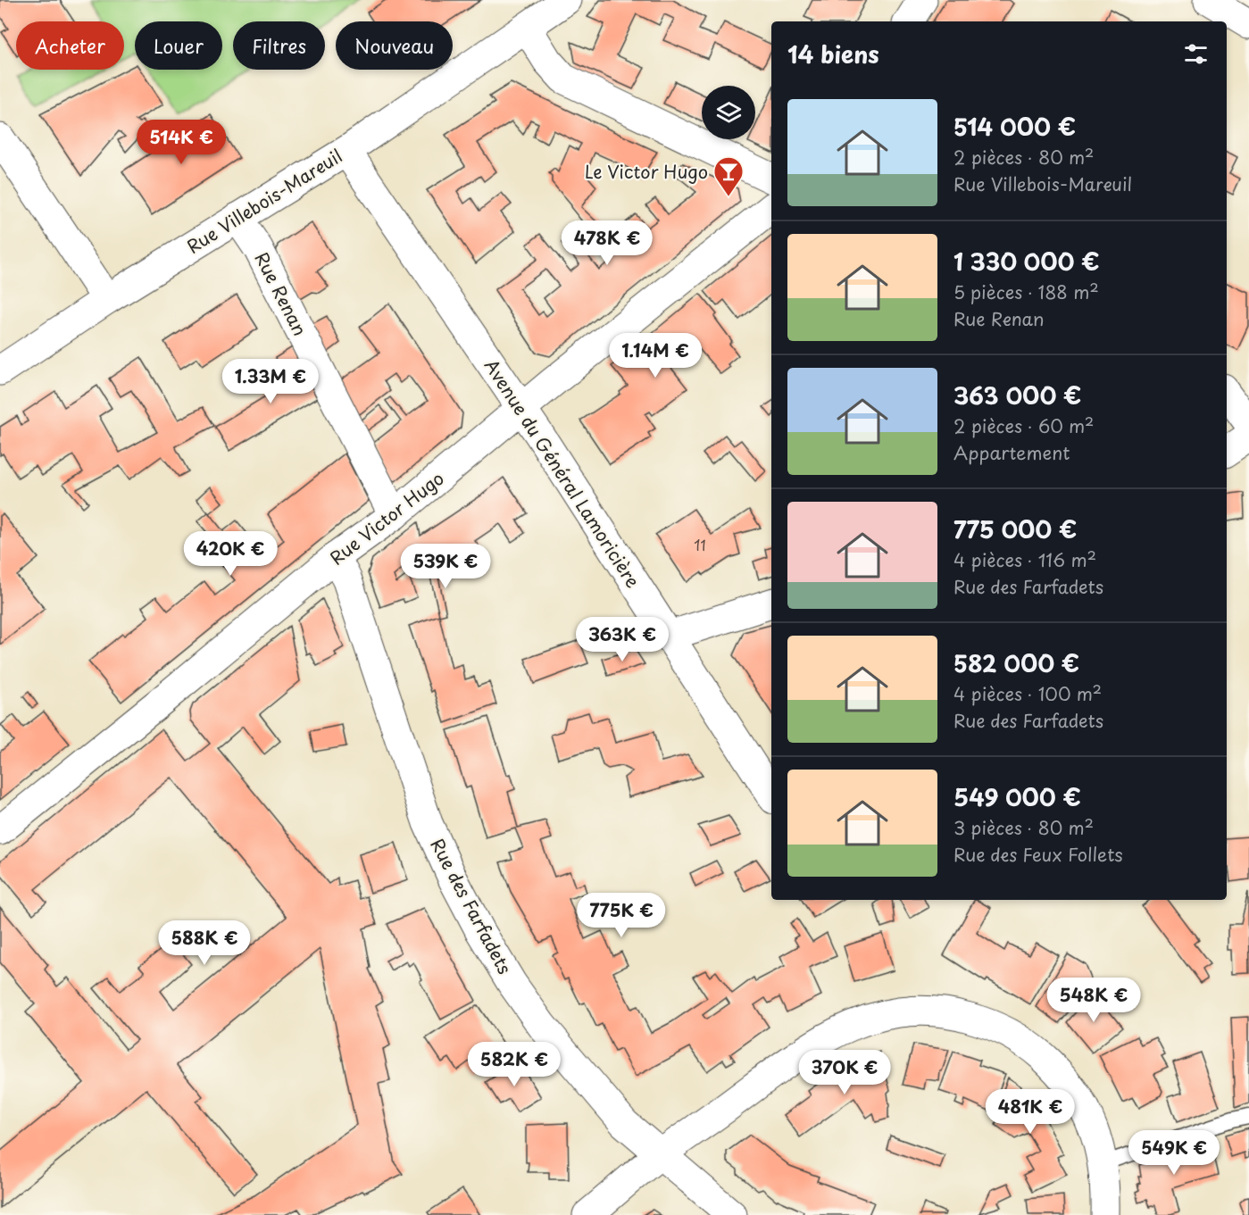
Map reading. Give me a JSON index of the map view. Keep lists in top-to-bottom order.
{
  "streets": {
    "street": [
      "Rue Villebois-Mareuil",
      "Rue Renan",
      "Avenue du Général Lamoricière",
      "Rue Victor Hugo",
      "Rue des Farfadets"
    ]
  },
  "crossings": [
    ["Rue Villebois-Mareuil", "Rue Renan"],
    ["Rue Villebois-Mareuil", "Avenue du Général Lamoricière"],
    ["Rue Renan", "Rue Victor Hugo"],
    ["Avenue du Général Lamoricière", "Rue Victor Hugo"],
    ["Rue Victor Hugo", "Rue des Farfadets"]
  ],
  "places": {
    "bar": ["Le Victor Hugo"]
  },
  "house_numbers": ["11"],
  "page": {
    "chip": [
      "Acheter",
      "Louer",
      "Filtres",
      "Nouveau"
    ],
    "heading": "14 biens",
    "list": [
      {
        "name": "514 000 €",
        "note": "2 pièces · 80 m² · Rue Villebois-Mareuil"
      },
      {
        "name": "1 330 000 €",
        "note": "5 pièces · 188 m² · Rue Renan"
      },
      {
        "name": "363 000 €",
        "note": "2 pièces · 60 m² · Appartement"
      },
      {
        "name": "775 000 €",
        "note": "4 pièces · 116 m² · Rue des Farfadets"
      },
      {
        "name": "582 000 €",
        "note": "4 pièces · 100 m² · Rue des Farfadets"
      },
      {
        "name": "549 000 €",
        "note": "3 pièces · 80 m² · Rue des Feux Follets"
      }
    ],
    "price": [
      "514K €",
      "478K €",
      "1.14M €",
      "1.33M €",
      "420K €",
      "539K €",
      "363K €",
      "775K €",
      "588K €",
      "548K €",
      "582K €",
      "370K €",
      "481K €",
      "549K €"
    ]
  }
}
